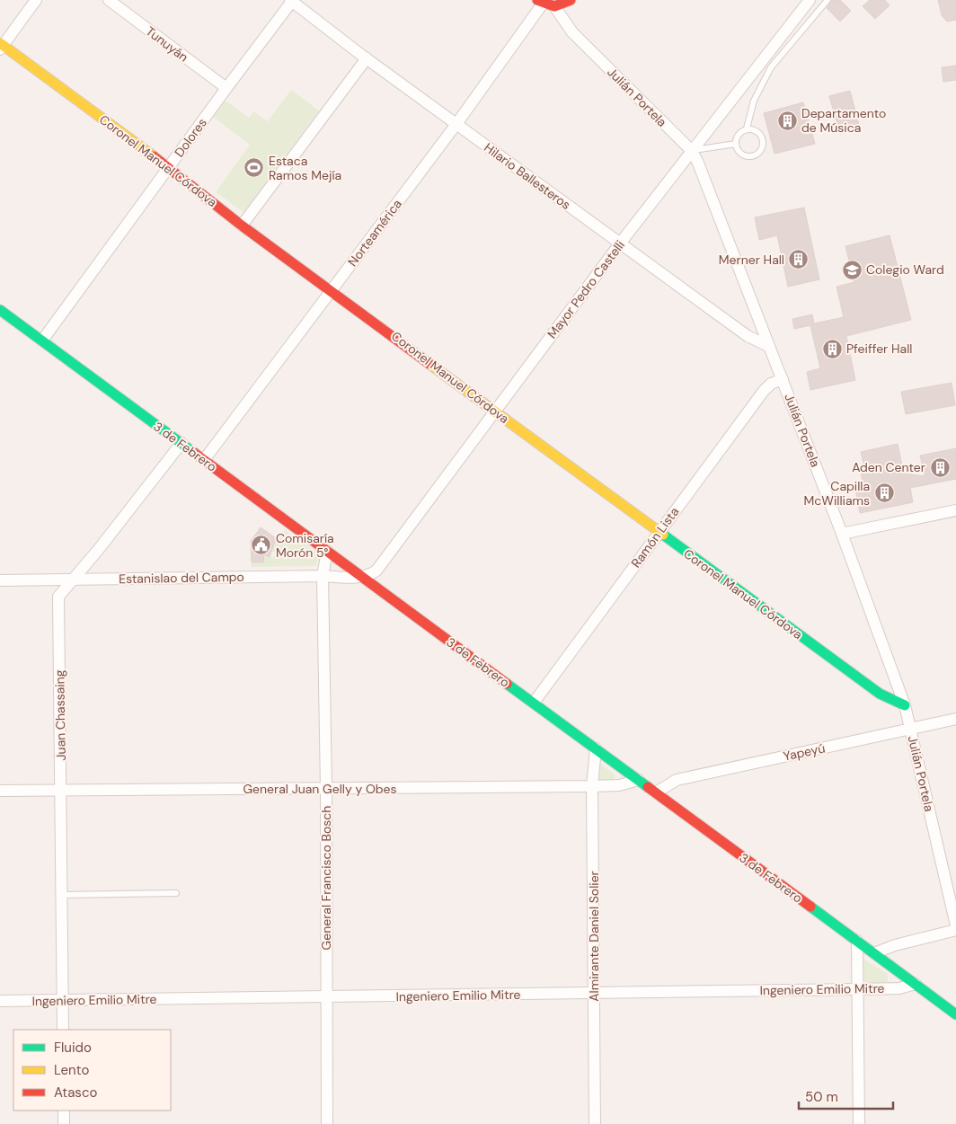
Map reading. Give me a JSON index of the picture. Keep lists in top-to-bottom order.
{
  "streets": {
    "main road": ["Coronel Manuel Córdova", "3 de Febrero"],
    "street": [
      "Tunuyán",
      "Julián Portela",
      "Dolores",
      "Hilario Ballesteros",
      "Norteamérica",
      "Mayor Pedro Castelli",
      "Ramón Lista",
      "Estanislao del Campo",
      "Juan Chassaing",
      "Yapeyú",
      "General Juan Gelly y Obes",
      "General Francisco Bosch",
      "Almirante Daniel Solier",
      "Ingeniero Emilio Mitre"
    ]
  },
  "crossings": [
    ["Tunuyán", "Dolores"],
    ["Julián Portela", "Coronel Manuel Córdova"],
    ["Julián Portela", "Hilario Ballesteros"],
    ["Julián Portela", "Mayor Pedro Castelli"],
    ["Julián Portela", "Ramón Lista"],
    ["Julián Portela", "Yapeyú"],
    ["Dolores", "Coronel Manuel Córdova"],
    ["Dolores", "Hilario Ballesteros"],
    ["Dolores", "3 de Febrero"],
    ["Coronel Manuel Córdova", "Norteamérica"],
    ["Coronel Manuel Córdova", "Mayor Pedro Castelli"],
    ["Coronel Manuel Córdova", "Ramón Lista"],
    ["Hilario Ballesteros", "Norteamérica"],
    ["Hilario Ballesteros", "Mayor Pedro Castelli"],
    ["Norteamérica", "3 de Febrero"],
    ["Mayor Pedro Castelli", "3 de Febrero"],
    ["Mayor Pedro Castelli", "Estanislao del Campo"],
    ["3 de Febrero", "Ramón Lista"],
    ["3 de Febrero", "Estanislao del Campo"],
    ["3 de Febrero", "Juan Chassaing"],
    ["3 de Febrero", "Yapeyú"],
    ["3 de Febrero", "General Juan Gelly y Obes"],
    ["3 de Febrero", "General Francisco Bosch"],
    ["3 de Febrero", "Almirante Daniel Solier"],
    ["3 de Febrero", "Ingeniero Emilio Mitre"],
    ["Estanislao del Campo", "Juan Chassaing"],
    ["Estanislao del Campo", "General Francisco Bosch"],
    ["Juan Chassaing", "General Juan Gelly y Obes"],
    ["Juan Chassaing", "Ingeniero Emilio Mitre"],
    ["General Juan Gelly y Obes", "General Francisco Bosch"],
    ["General Juan Gelly y Obes", "Almirante Daniel Solier"],
    ["General Francisco Bosch", "Ingeniero Emilio Mitre"],
    ["Almirante Daniel Solier", "Ingeniero Emilio Mitre"]
  ],
  "places": {
    "building": [
      "Departamento de Música",
      "Merner Hall",
      "Pfeiffer Hall",
      "Aden Center",
      "Capilla McWilliams"
    ],
    "sports": ["Estaca Ramos Mejía"],
    "school or university": ["Colegio Ward"],
    "public building": ["Comisaría Morón 5°"]
  },
  "legend": ["Fluido", "Lento", "Atasco"],
  "scale_bar": "50 m"
}
